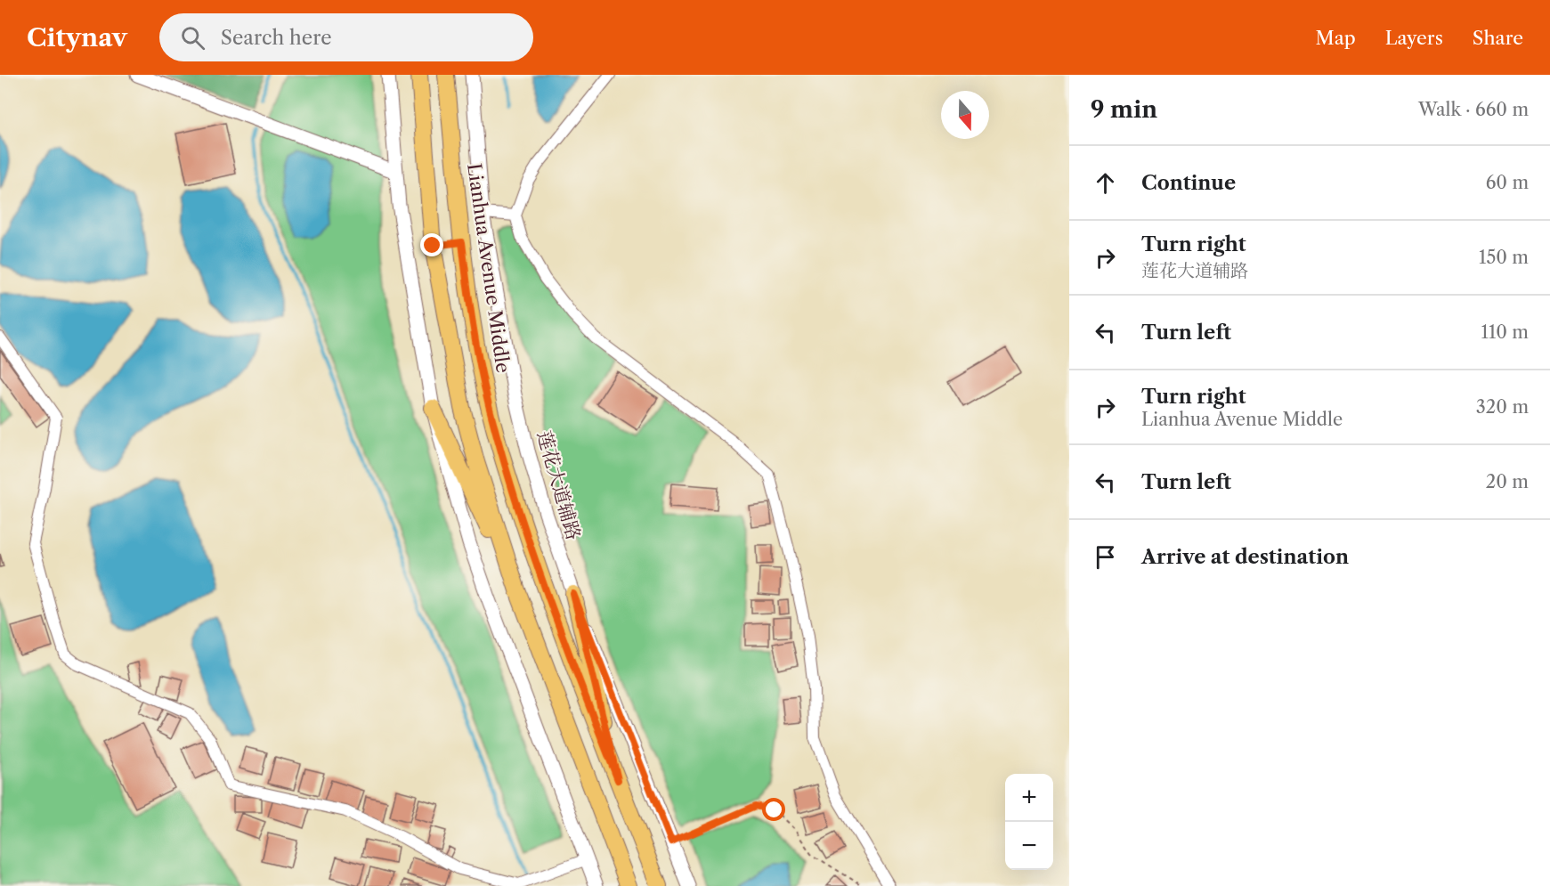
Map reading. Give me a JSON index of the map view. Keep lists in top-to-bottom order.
{
  "streets": {
    "main road": ["Lianhua Avenue Middle"],
    "street": ["莲花大道辅路"]
  },
  "north": "bottom",
  "page": {
    "header": "Citynav",
    "search": "Search here",
    "nav": ["Map", "Layers", "Share"],
    "heading": ["9 min", "Walk · 660 m"],
    "list": [
      ["Continue", "60 m"],
      ["Turn right", "莲花大道辅路", "150 m"],
      ["Turn left", "110 m"],
      ["Turn right", "Lianhua Avenue Middle", "320 m"],
      ["Turn left", "20 m"],
      "Arrive at destination"
    ],
    "map_buttons": ["+", "−"]
  }
}
